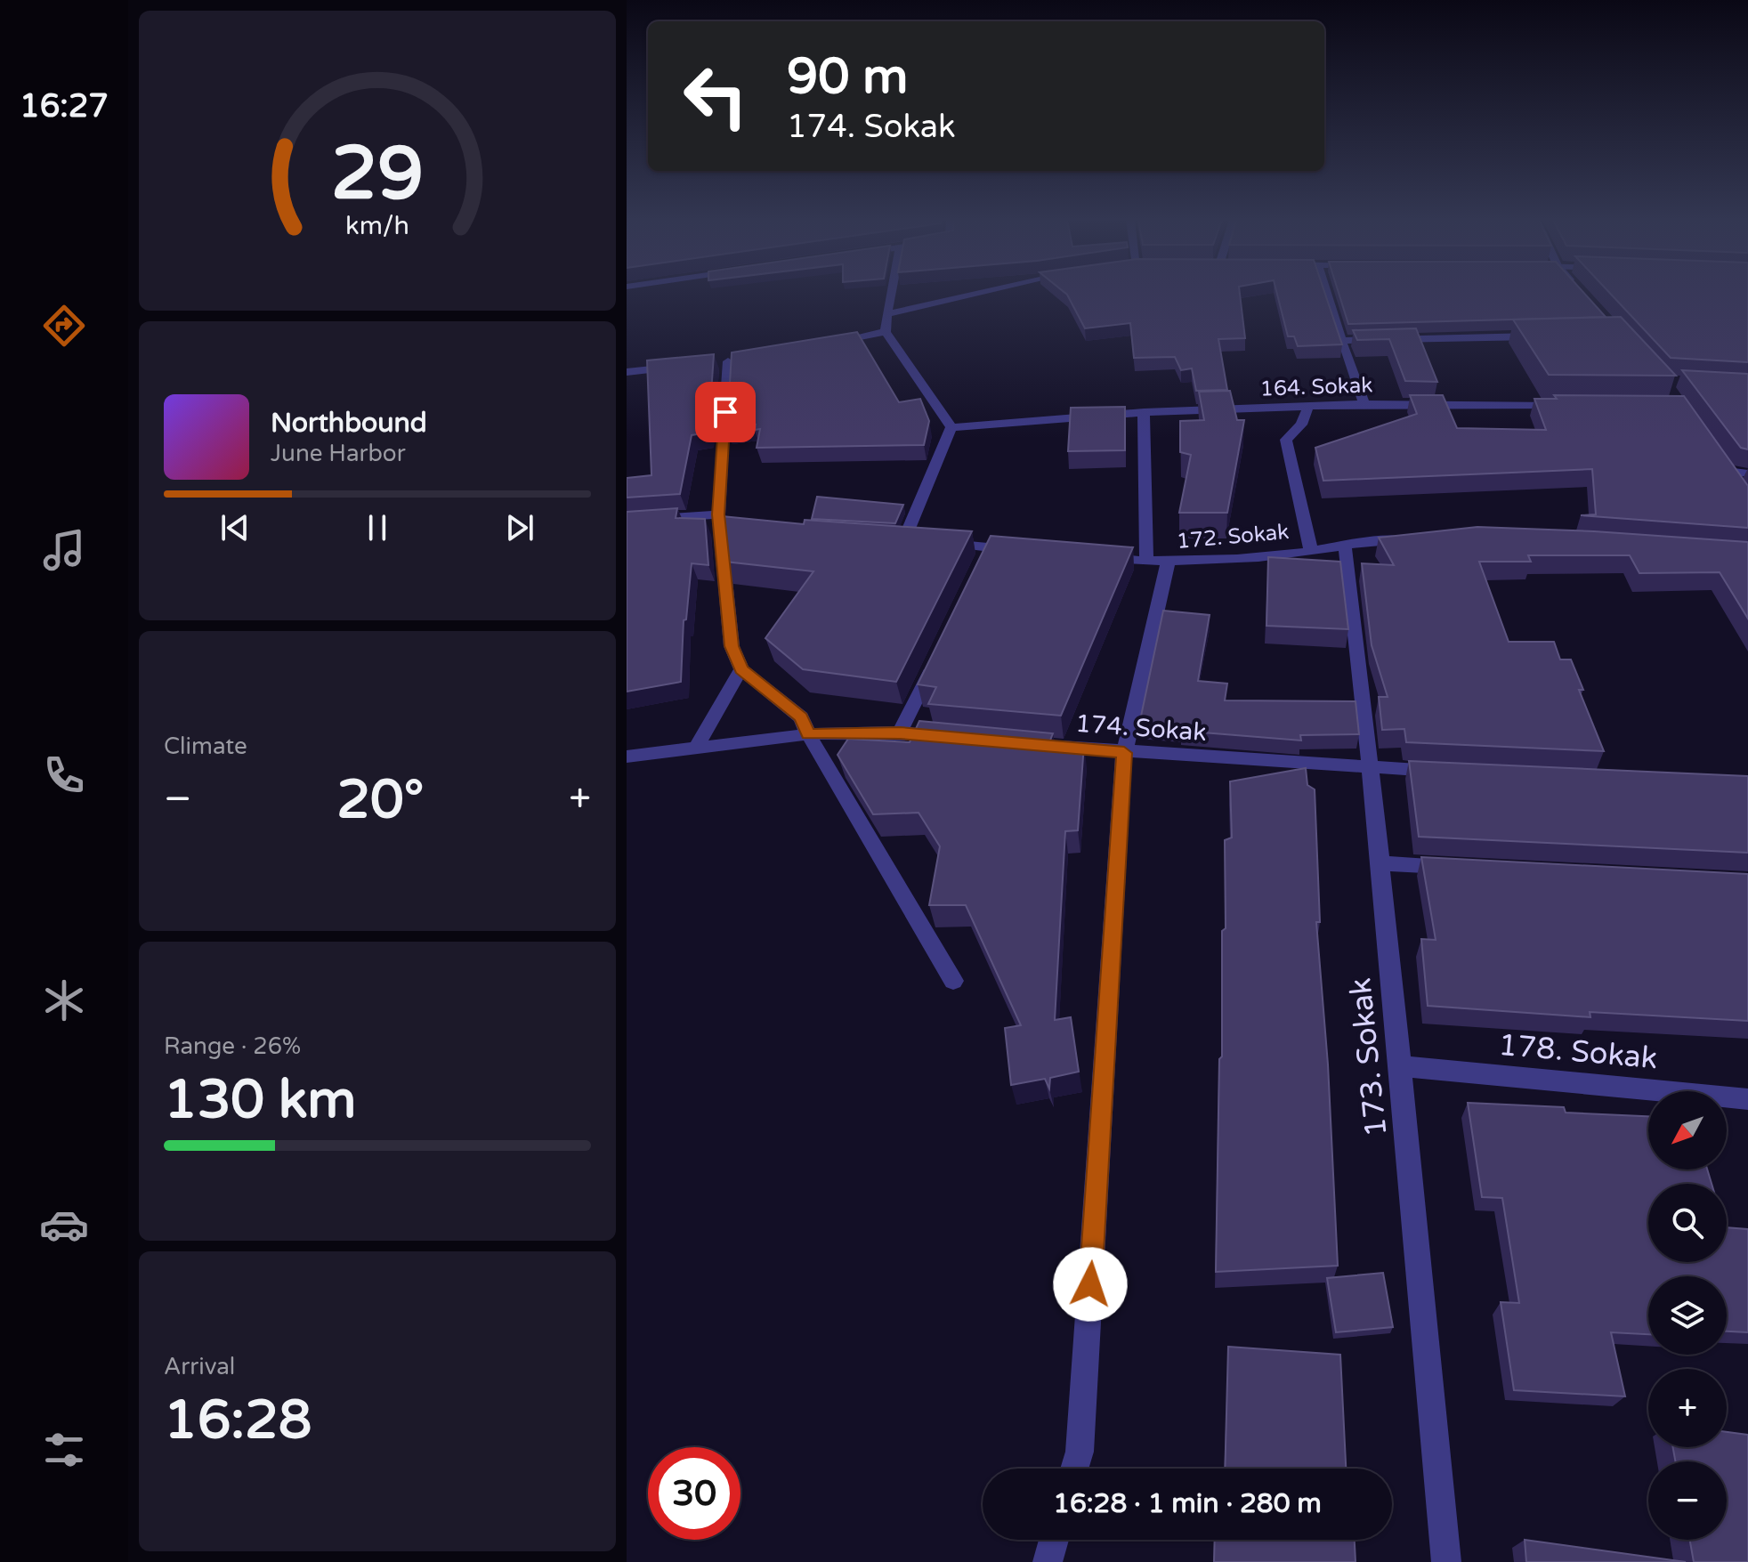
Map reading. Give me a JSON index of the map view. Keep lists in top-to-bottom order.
{
  "streets": {
    "street": [
      "164. Sokak",
      "172. Sokak",
      "174. Sokak",
      "178. Sokak",
      "173. Sokak"
    ]
  },
  "crossings": [
    ["172. Sokak", "173. Sokak"],
    ["174. Sokak", "173. Sokak"],
    ["178. Sokak", "173. Sokak"]
  ],
  "north": "bottom left",
  "page": {
    "tabs": "16:27",
    "turn": ["90 m", "174. Sokak"],
    "song": ["Northbound", "June Harbor"],
    "tile": [
      "Climate",
      ["Range · 26%", "130 km"],
      ["Arrival", "16:28"]
    ],
    "heat": ["−", "20°", "+"],
    "map_buttons": ["+", "−"],
    "limit": "30",
    "trip": "16:28 · 1 min · 280 m",
    "gauge": ["29", "km/h"]
  }
}
